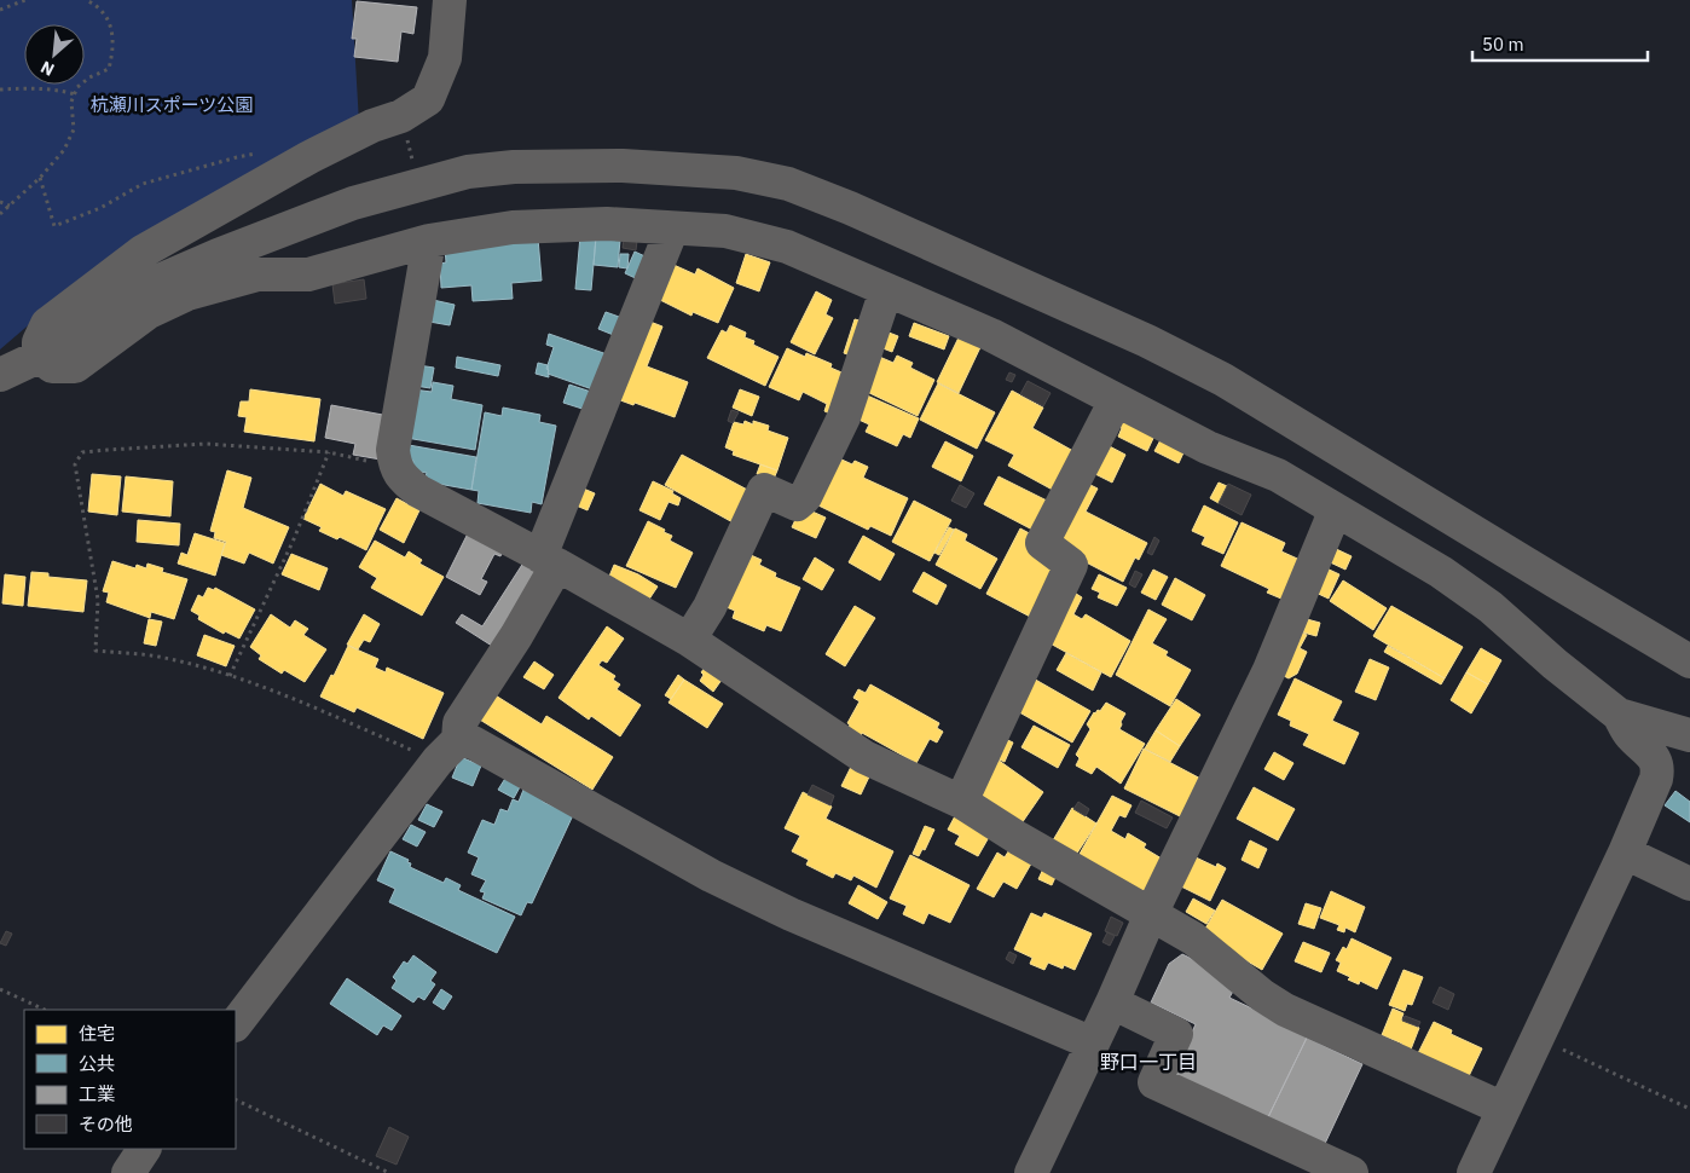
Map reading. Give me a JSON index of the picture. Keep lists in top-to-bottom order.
{
  "districts": ["野口一丁目"],
  "parks": ["杭瀬川スポーツ公園"],
  "legend": [
    "住宅",
    "公共",
    "工業",
    "その他"
  ],
  "scale_bar": "50 m",
  "north": "bottom left"
}
